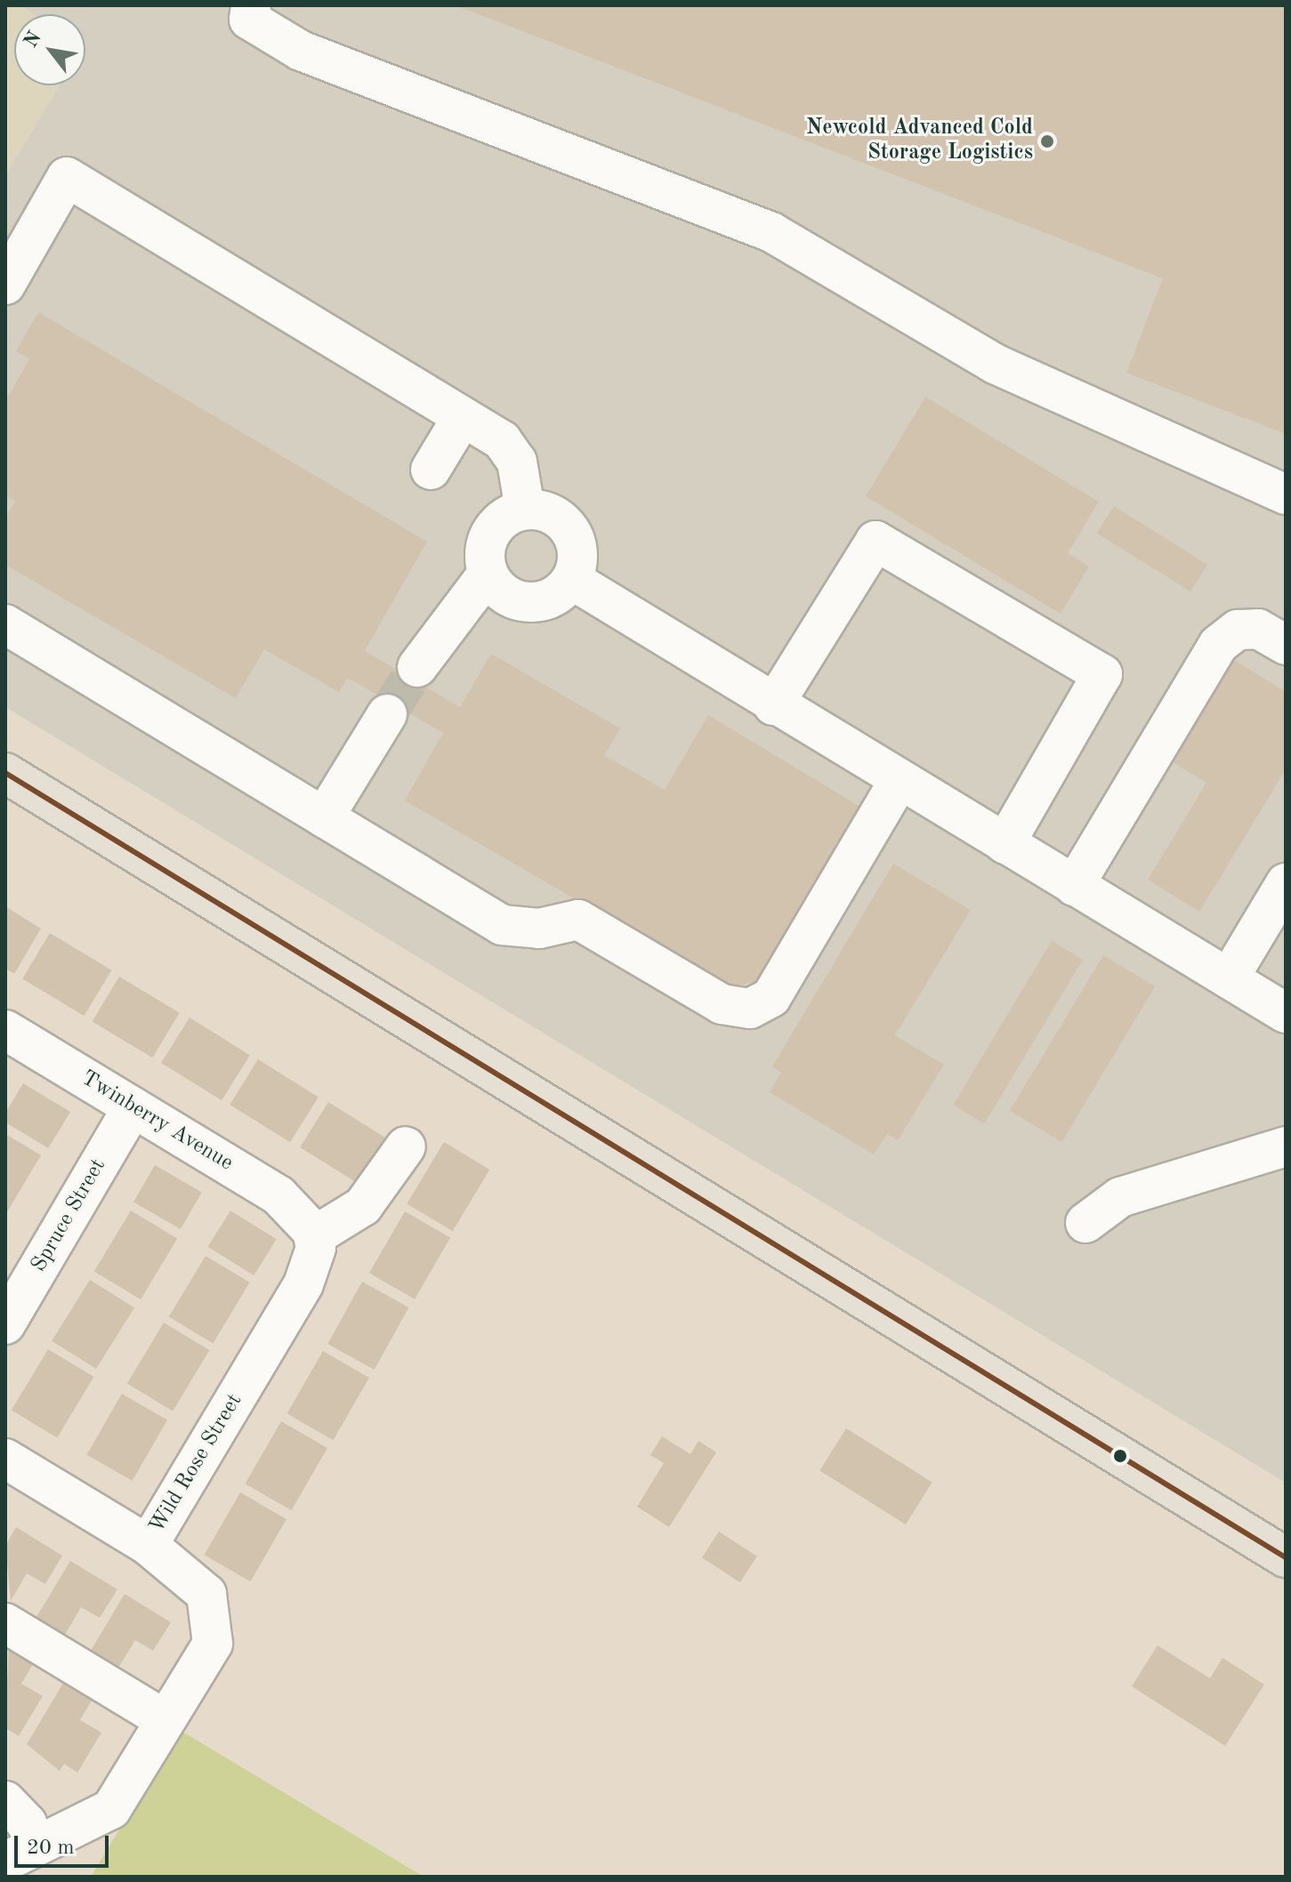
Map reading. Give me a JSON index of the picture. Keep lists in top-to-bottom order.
{
  "streets": {
    "street": ["Twinberry Avenue", "Spruce Street", "Wild Rose Street"]
  },
  "crossings": [
    ["Twinberry Avenue", "Spruce Street"],
    ["Twinberry Avenue", "Wild Rose Street"]
  ],
  "places": ["Newcold Advanced Cold Storage Logistics"],
  "scale_bar": "20 m",
  "north": "top left"
}
